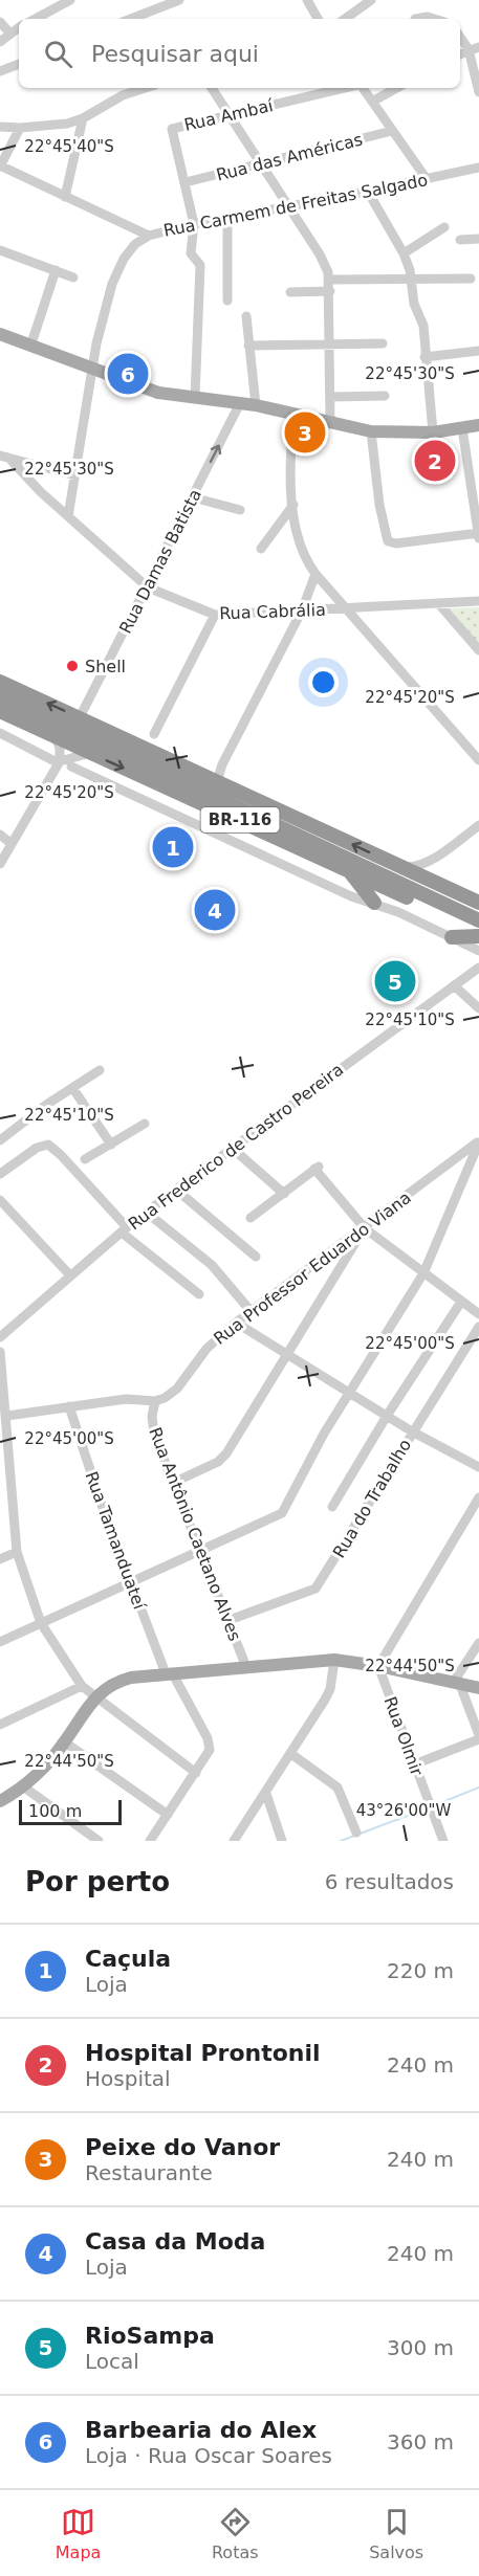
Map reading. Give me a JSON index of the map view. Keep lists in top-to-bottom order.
{
  "streets": {
    "highway": ["BR-116"],
    "street": [
      "Rua Ambaí",
      "Rua das Américas",
      "Rua Carmem de Freitas Salgado",
      "Rua Damas Batista",
      "Rua Cabrália",
      "Rua Frederico de Castro Pereira",
      "Rua Professor Eduardo Viana",
      "Rua do Trabalho",
      "Rua Antônio Caetano Alves",
      "Rua Tamanduateí",
      "Rua Olmir"
    ]
  },
  "crossings": [
    ["Rua Ambaí", "Rua das Américas"],
    ["Rua Carmem de Freitas Salgado", "Rua Cabrália"],
    ["Rua Damas Batista", "Rua Cabrália"],
    ["Rua Damas Batista", "BR-116"],
    ["Rua Professor Eduardo Viana", "Rua Antônio Caetano Alves"],
    ["Rua do Trabalho", "Rua Antônio Caetano Alves"]
  ],
  "places": ["Shell"],
  "scale_bar": "100 m",
  "page": {
    "search": "Pesquisar aqui",
    "pins": [
      "6",
      "3",
      "2",
      "1",
      "4",
      "5"
    ],
    "scale": "100 m",
    "heading": ["Por perto", "6 resultados"],
    "list": [
      {
        "mark": "1",
        "name": "Caçula",
        "note": "Loja",
        "value": "220 m"
      },
      {
        "mark": "2",
        "name": "Hospital Prontonil",
        "note": "Hospital",
        "value": "240 m"
      },
      {
        "mark": "3",
        "name": "Peixe do Vanor",
        "note": "Restaurante",
        "value": "240 m"
      },
      {
        "mark": "4",
        "name": "Casa da Moda",
        "note": "Loja",
        "value": "240 m"
      },
      {
        "mark": "5",
        "name": "RioSampa",
        "note": "Local",
        "value": "300 m"
      },
      {
        "mark": "6",
        "name": "Barbearia do Alex",
        "note": "Loja · Rua Oscar Soares",
        "value": "360 m"
      }
    ],
    "nav": ["Mapa", "Rotas", "Salvos"]
  },
  "coordinates": [
    "22°45'40\"S",
    "22°45'30\"S",
    "22°45'20\"S",
    "22°45'10\"S",
    "22°45'00\"S",
    "22°44'50\"S",
    "43°26'00\"W"
  ]
}
